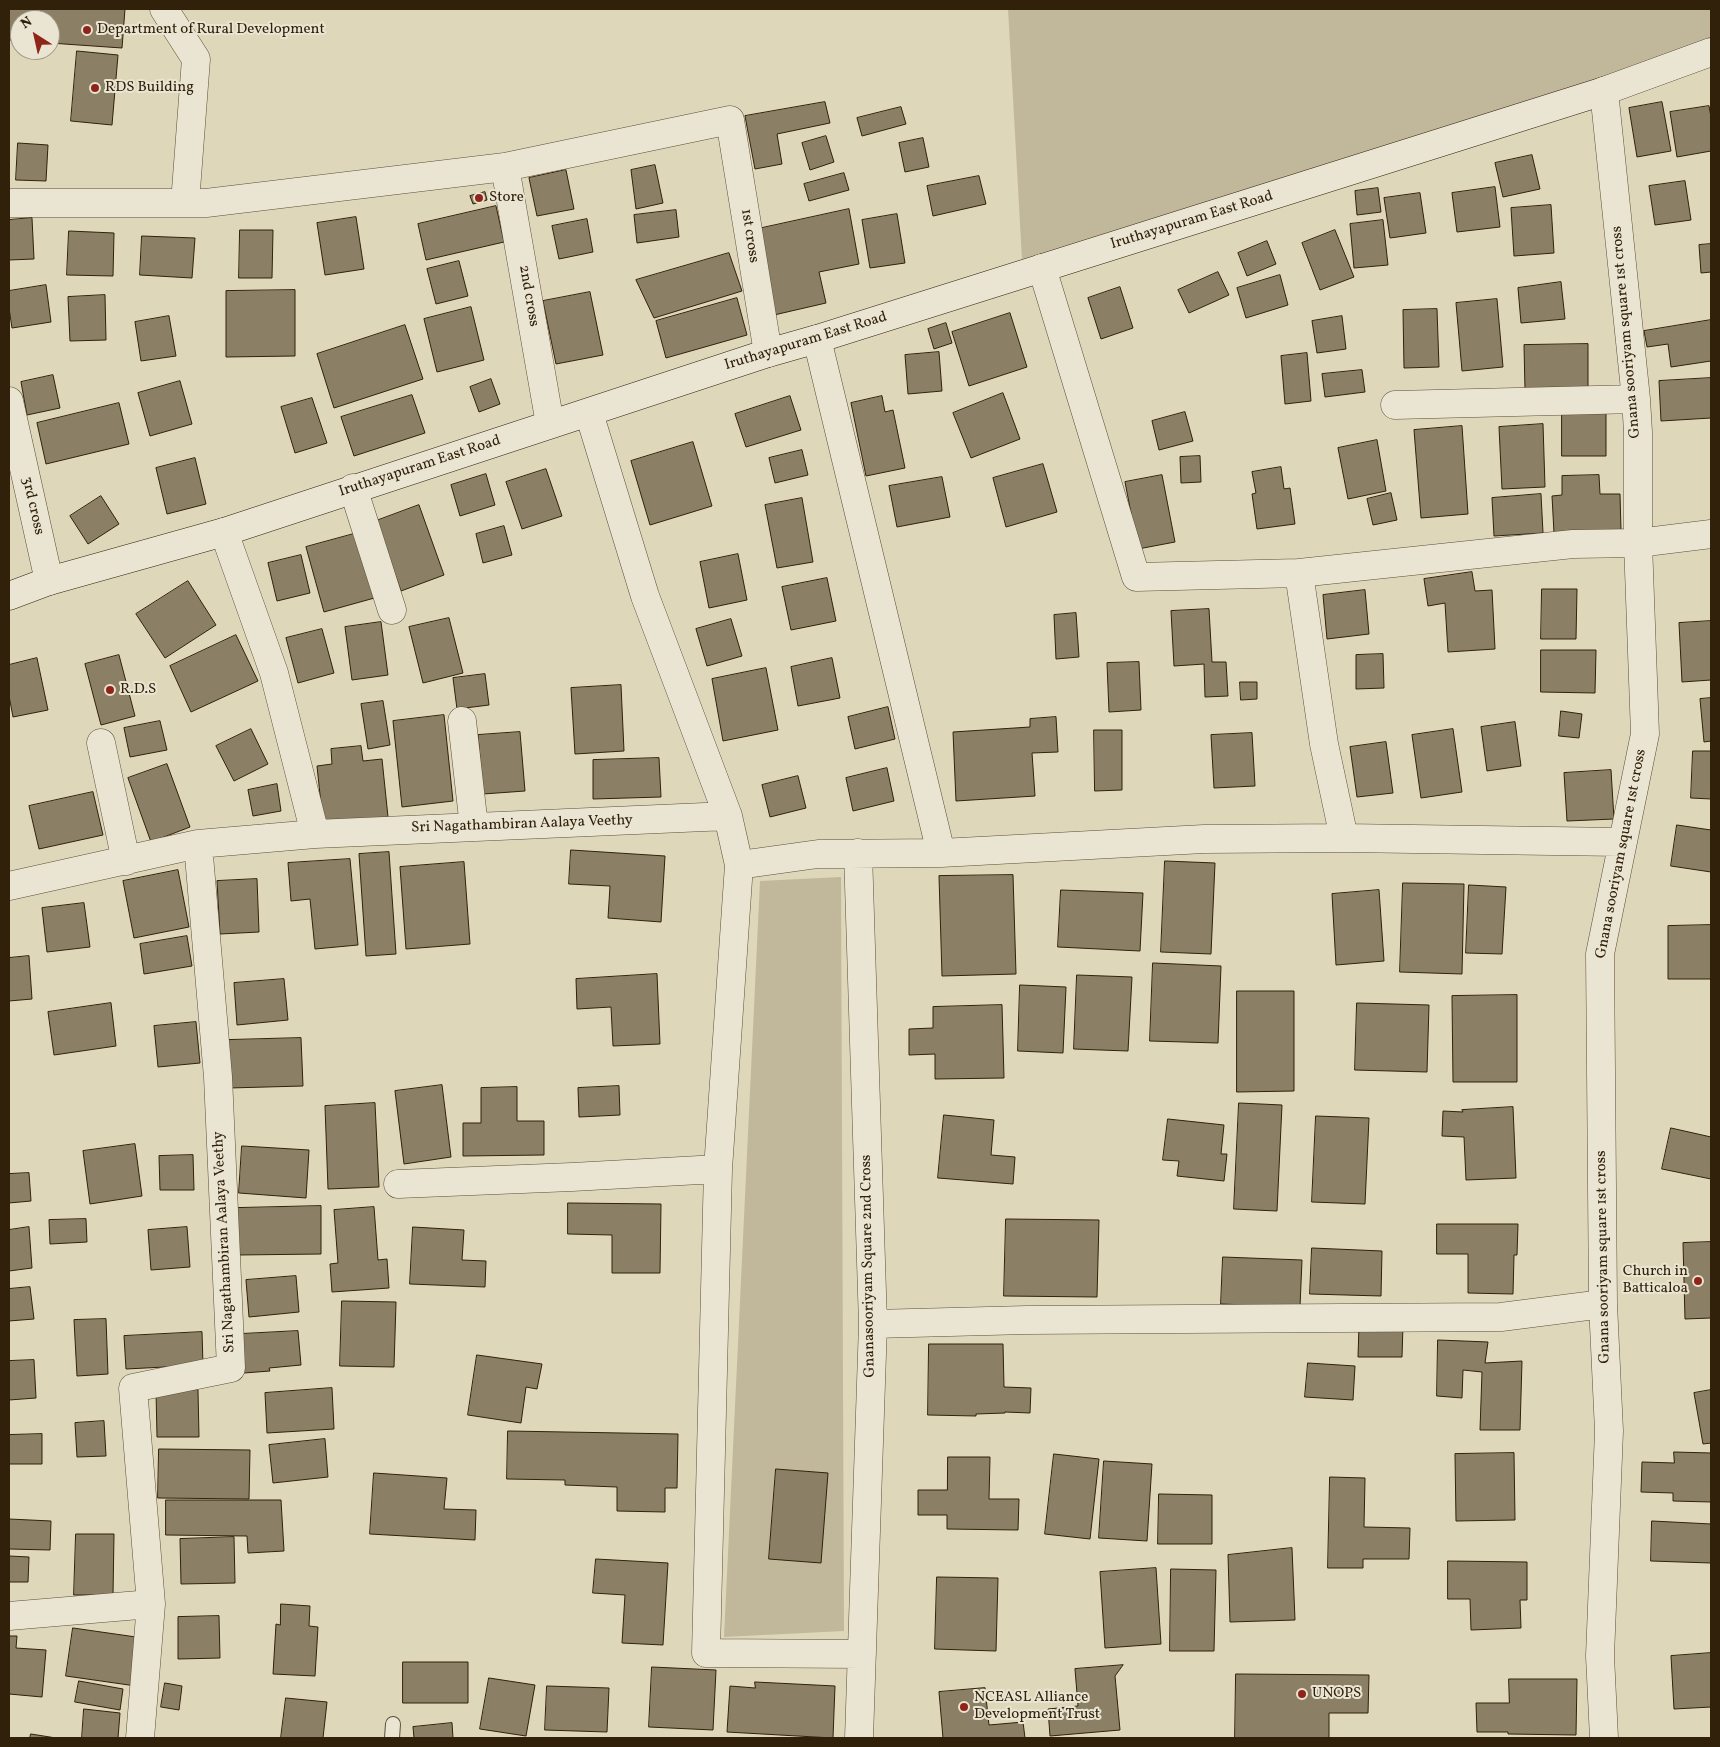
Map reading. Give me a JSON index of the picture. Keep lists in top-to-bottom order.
{
  "streets": {
    "street": [
      "Iruthayapuram East Road",
      "1st cross",
      "2nd cross",
      "Gnana sooriyam square 1st cross",
      "3rd cross",
      "Sri Nagathambiran Aalaya Veethy",
      "Gnanasooriyam Square 2nd Cross"
    ]
  },
  "crossings": [
    ["Iruthayapuram East Road", "1st cross"],
    ["Iruthayapuram East Road", "2nd cross"],
    ["Iruthayapuram East Road", "Gnana sooriyam square 1st cross"],
    ["Iruthayapuram East Road", "3rd cross"],
    ["1st cross", "2nd cross"]
  ],
  "places": [
    "Department of Rural Development",
    "RDS Building",
    "Store",
    "R.D.S",
    "Church in Batticaloa",
    "UNOPS",
    "NCEASL Alliance Development Trust"
  ],
  "north": "top left"
}
